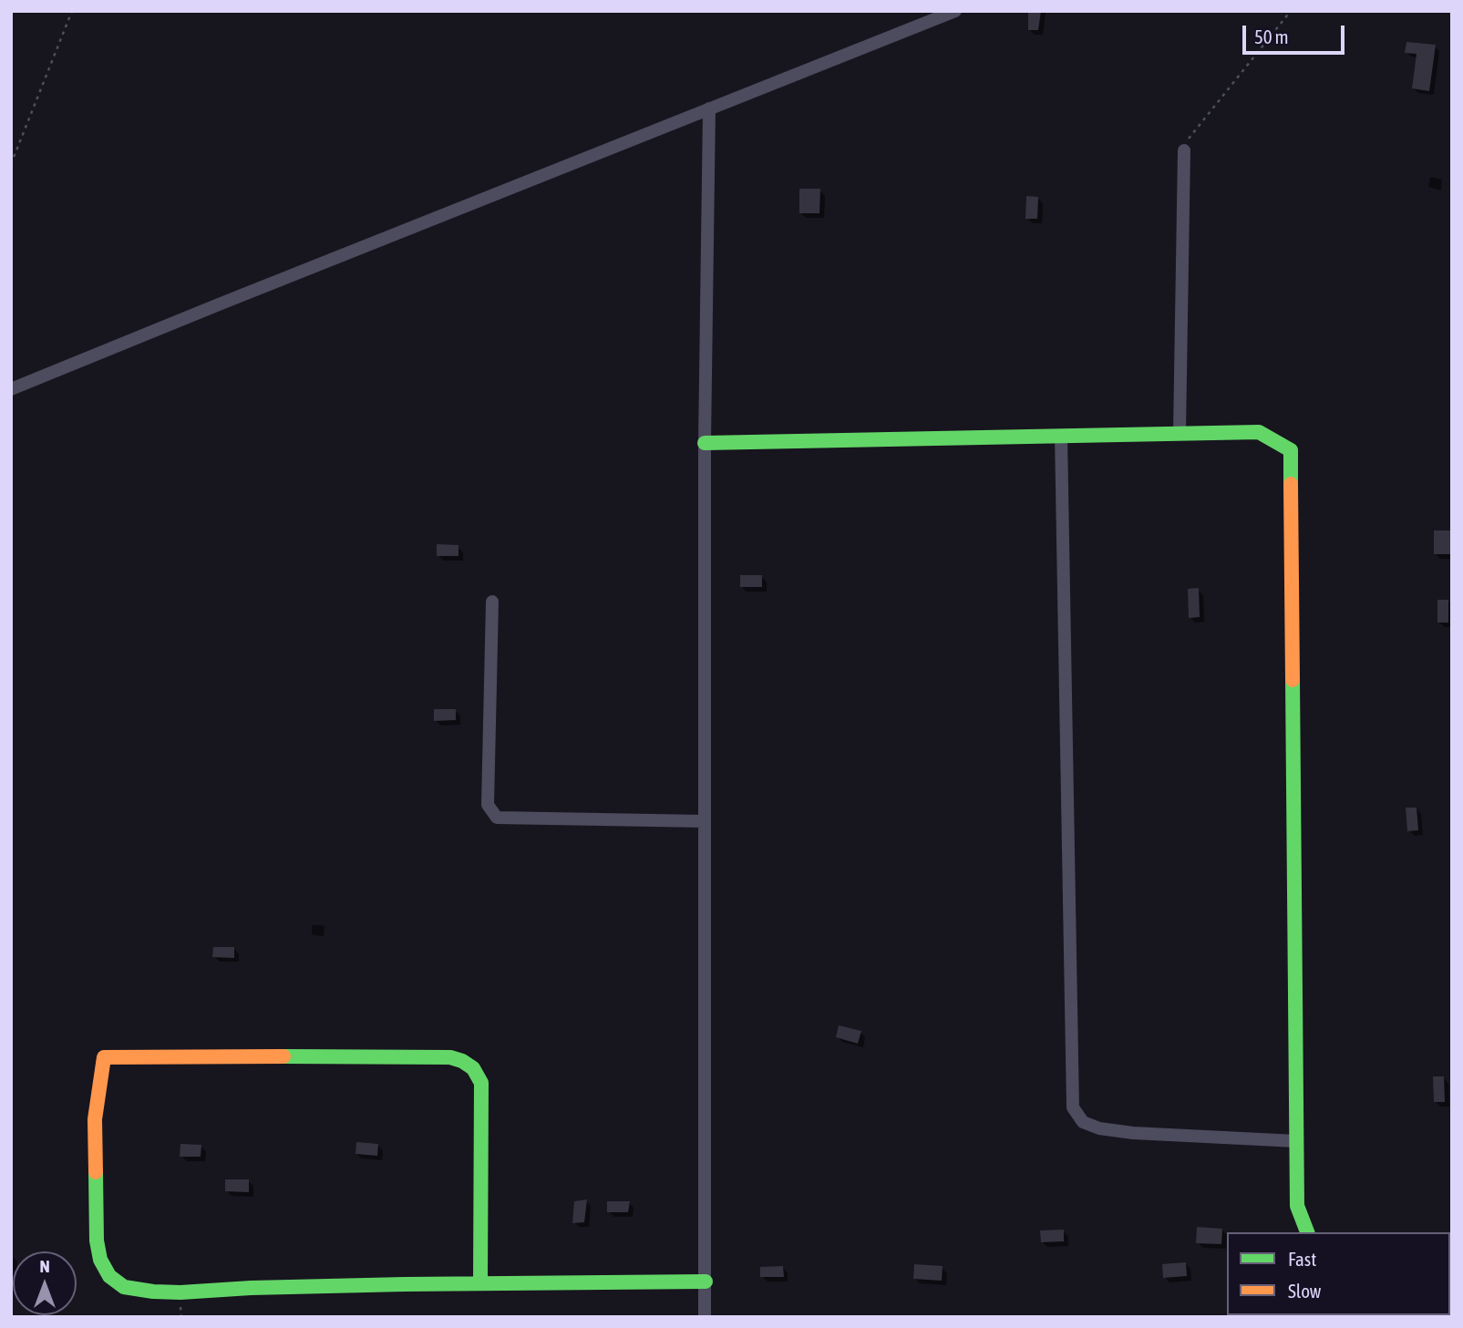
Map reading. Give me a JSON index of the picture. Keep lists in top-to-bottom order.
{
  "legend": ["Fast", "Slow"],
  "scale_bar": "50 m",
  "north": "top"
}
